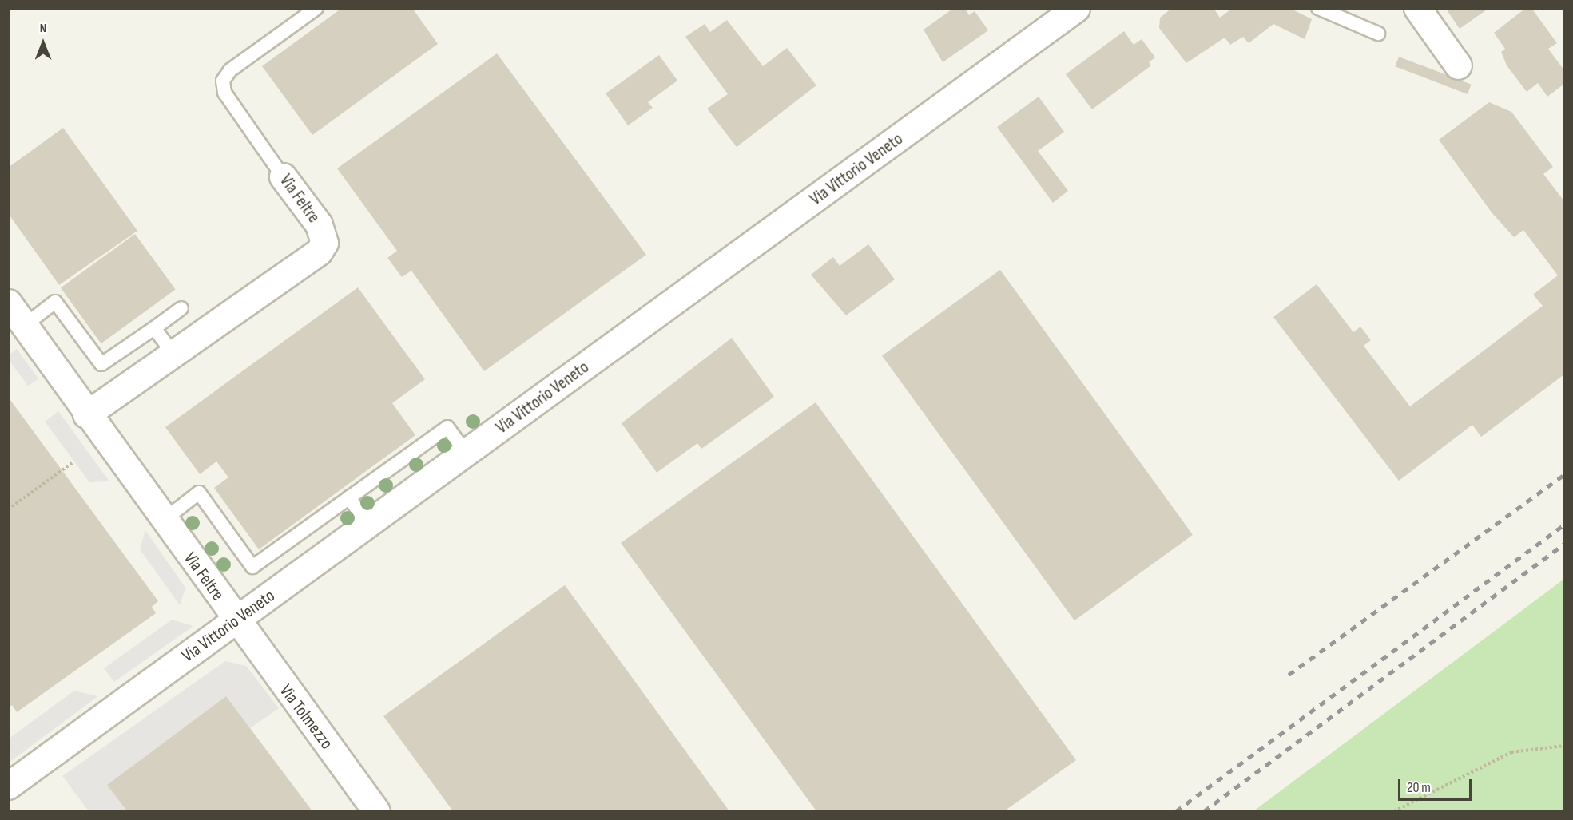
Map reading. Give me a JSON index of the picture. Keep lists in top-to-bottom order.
{
  "streets": {
    "street": ["Via Vittorio Veneto", "Via Feltre", "Via Tolmezzo"]
  },
  "crossings": [
    ["Via Vittorio Veneto", "Via Feltre"],
    ["Via Vittorio Veneto", "Via Tolmezzo"],
    ["Via Feltre", "Via Tolmezzo"]
  ],
  "scale_bar": "20 m",
  "north": "top"
}
